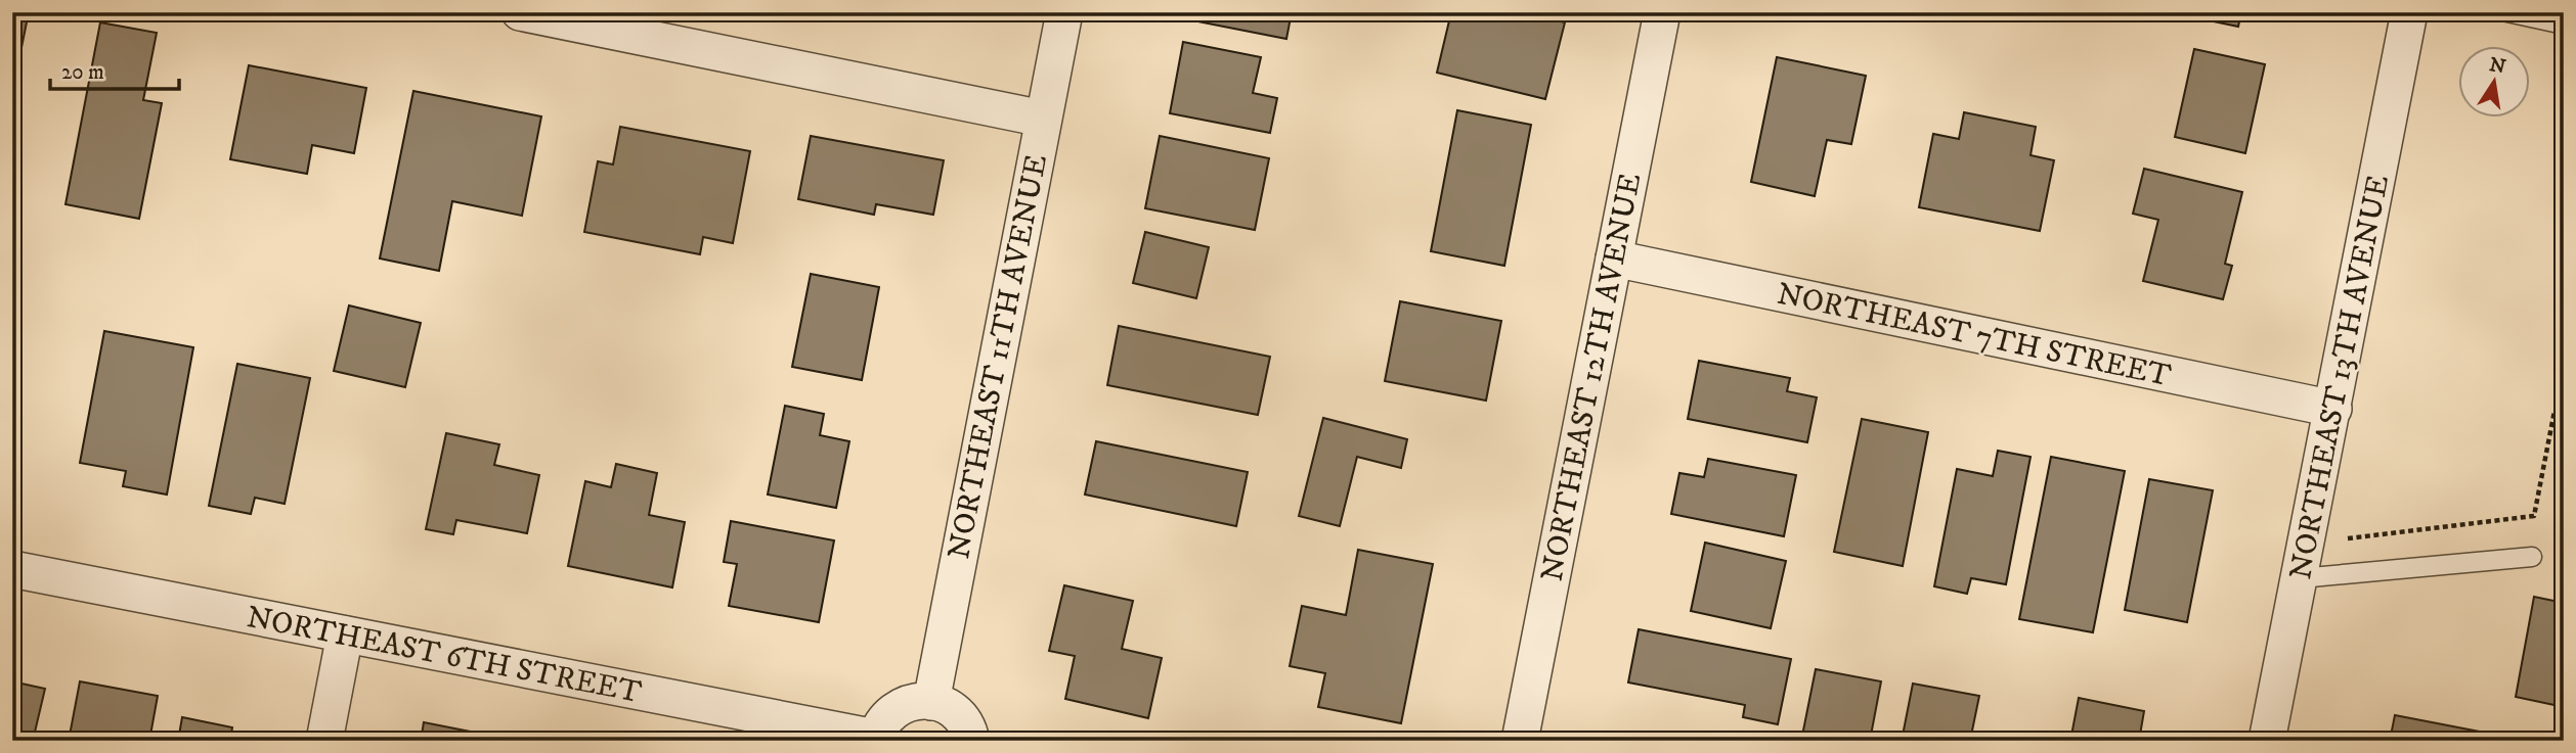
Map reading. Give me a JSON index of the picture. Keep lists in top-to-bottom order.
{
  "streets": {
    "street": [
      "NORTHEAST 7TH STREET",
      "NORTHEAST 11TH AVENUE",
      "NORTHEAST 12TH AVENUE",
      "NORTHEAST 13TH AVENUE",
      "NORTHEAST 6TH STREET"
    ]
  },
  "crossings": [
    ["NORTHEAST 7TH STREET", "NORTHEAST 12TH AVENUE"],
    ["NORTHEAST 7TH STREET", "NORTHEAST 13TH AVENUE"]
  ],
  "scale_bar": "20 m",
  "north": "top"
}
